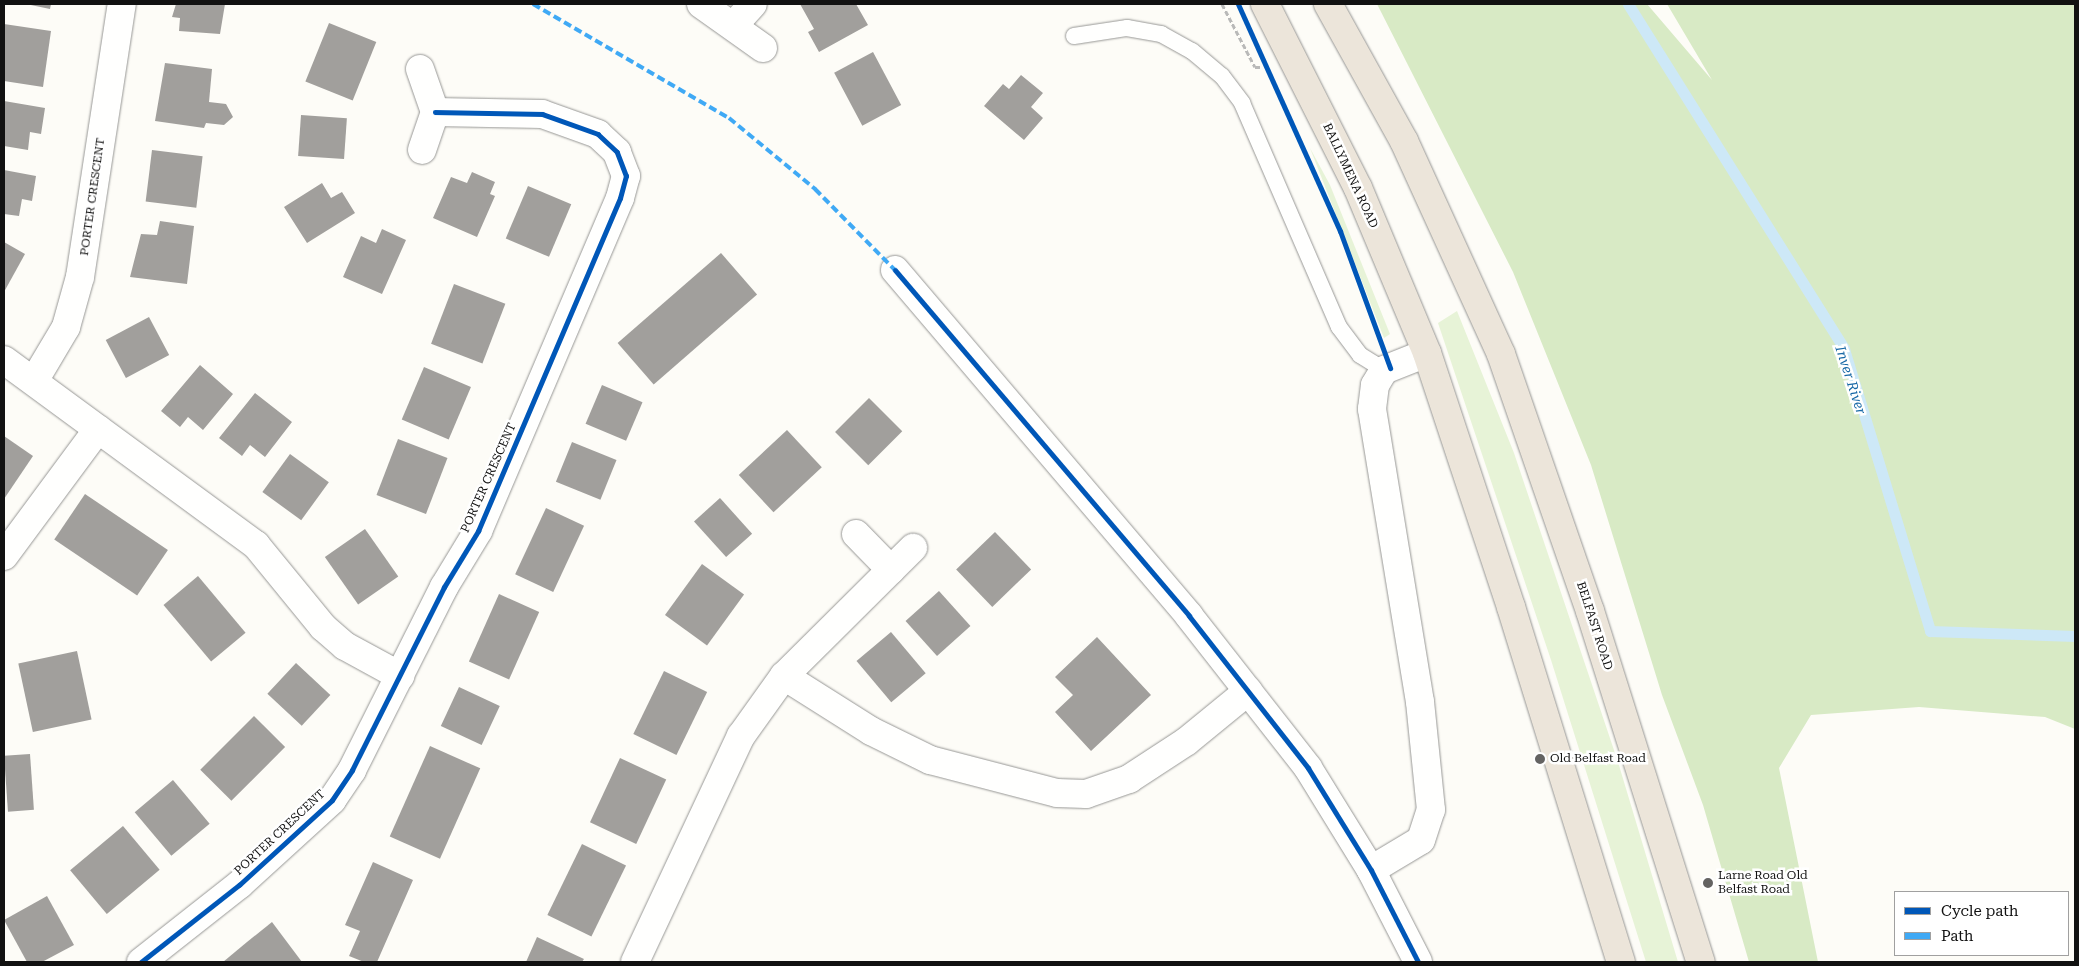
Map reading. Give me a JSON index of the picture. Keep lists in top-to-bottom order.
{
  "streets": {
    "highway": ["BALLYMENA ROAD", "BELFAST ROAD"],
    "street": ["PORTER CRESCENT"]
  },
  "water": ["Inver River"],
  "places": ["Old Belfast Road", "Larne Road Old Belfast Road"],
  "legend": ["Cycle path", "Path"]
}
